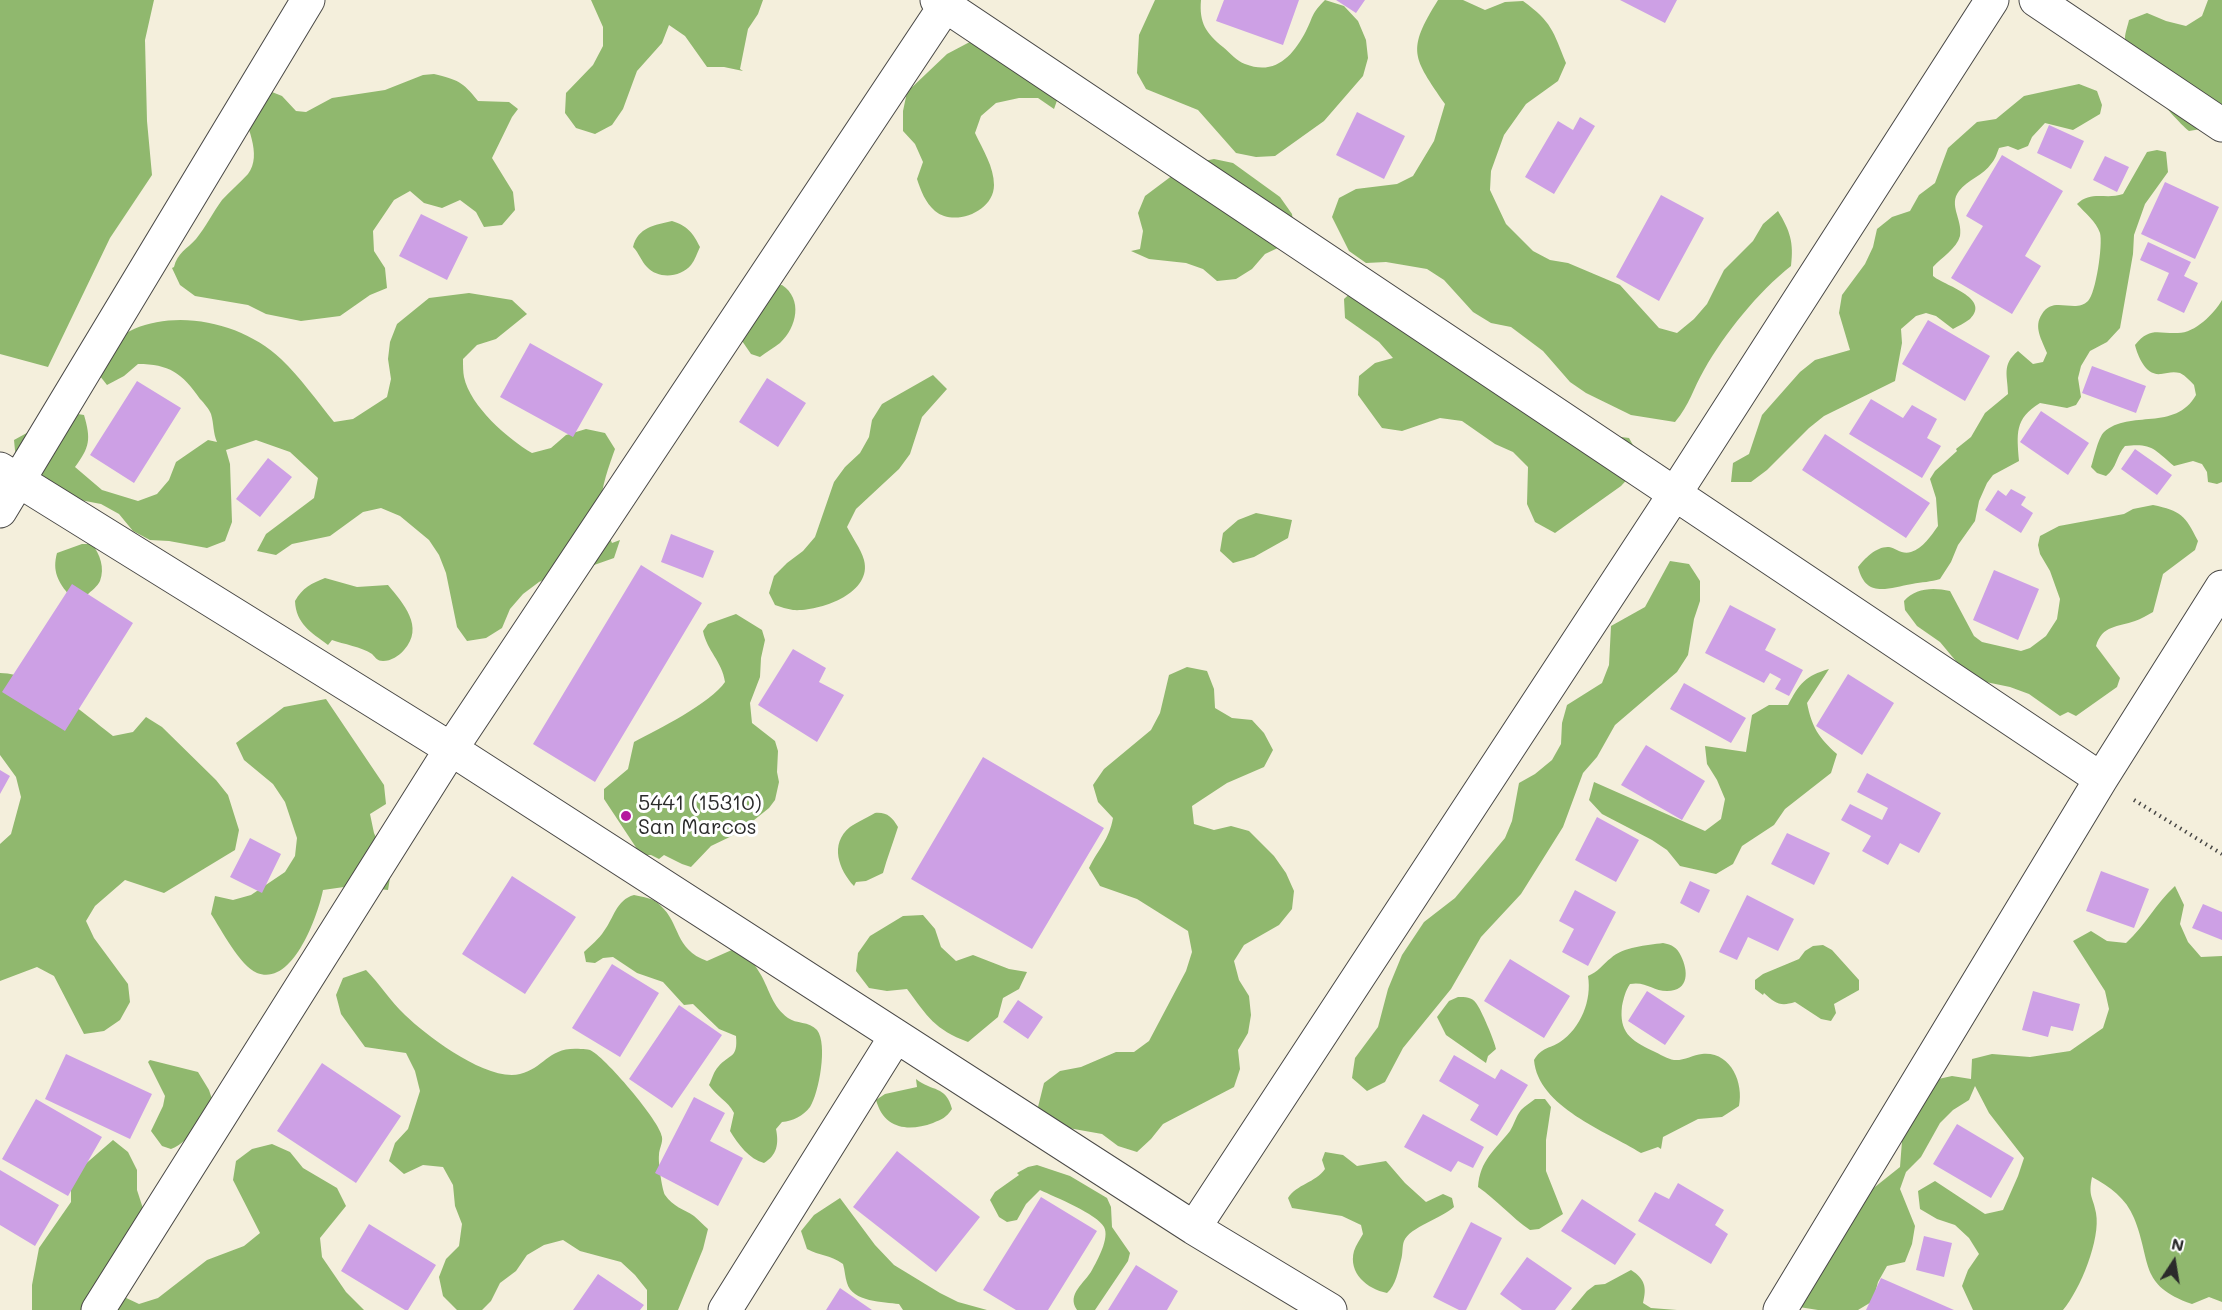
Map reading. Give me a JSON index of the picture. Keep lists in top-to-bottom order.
{
  "places": ["5441 (15310) San Marcos"],
  "north": "top"
}
